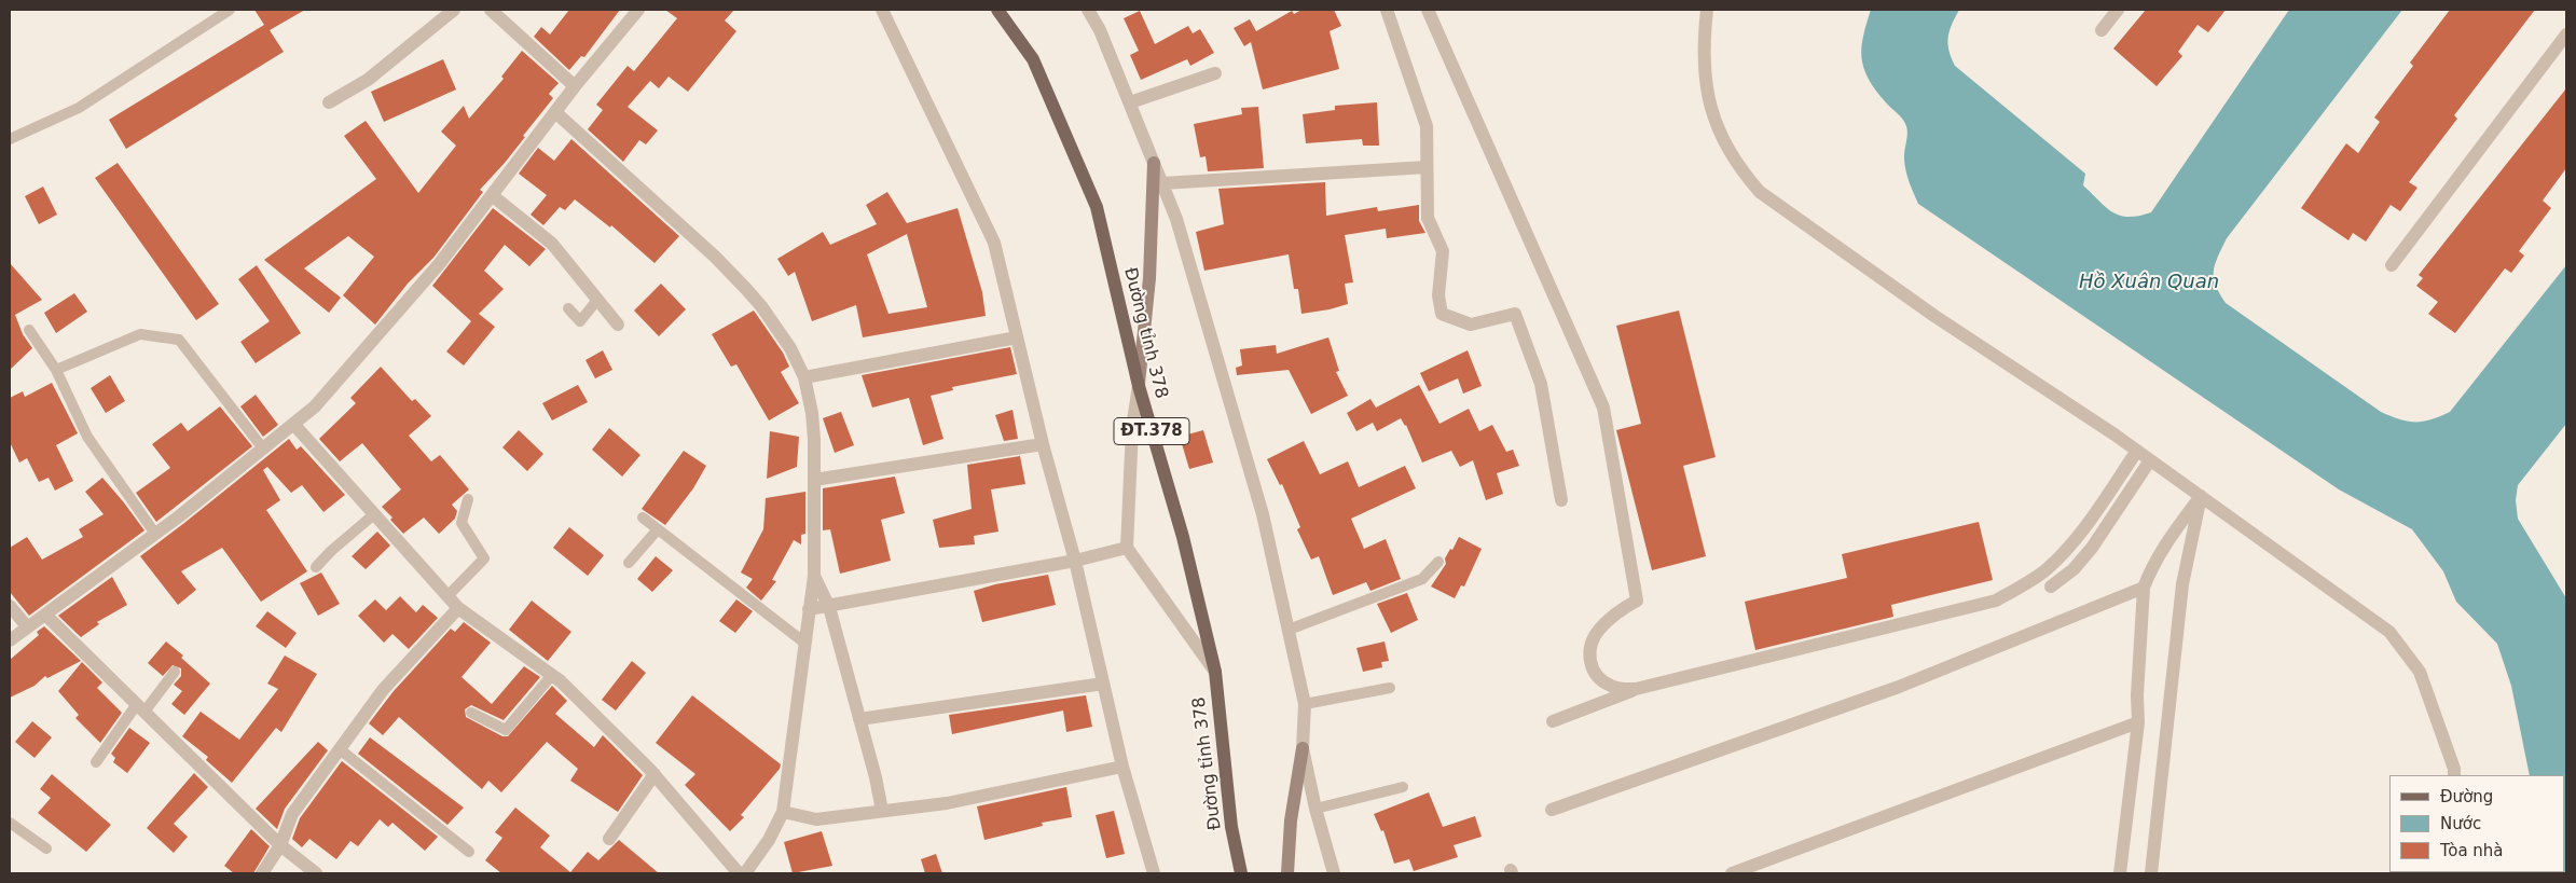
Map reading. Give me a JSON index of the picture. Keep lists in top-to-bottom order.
{
  "streets": {
    "main road": ["Đường tỉnh 378", "ĐT.378"]
  },
  "water": ["Hồ Xuân Quan"],
  "legend": ["Đường", "Nước", "Tòa nhà"]
}
